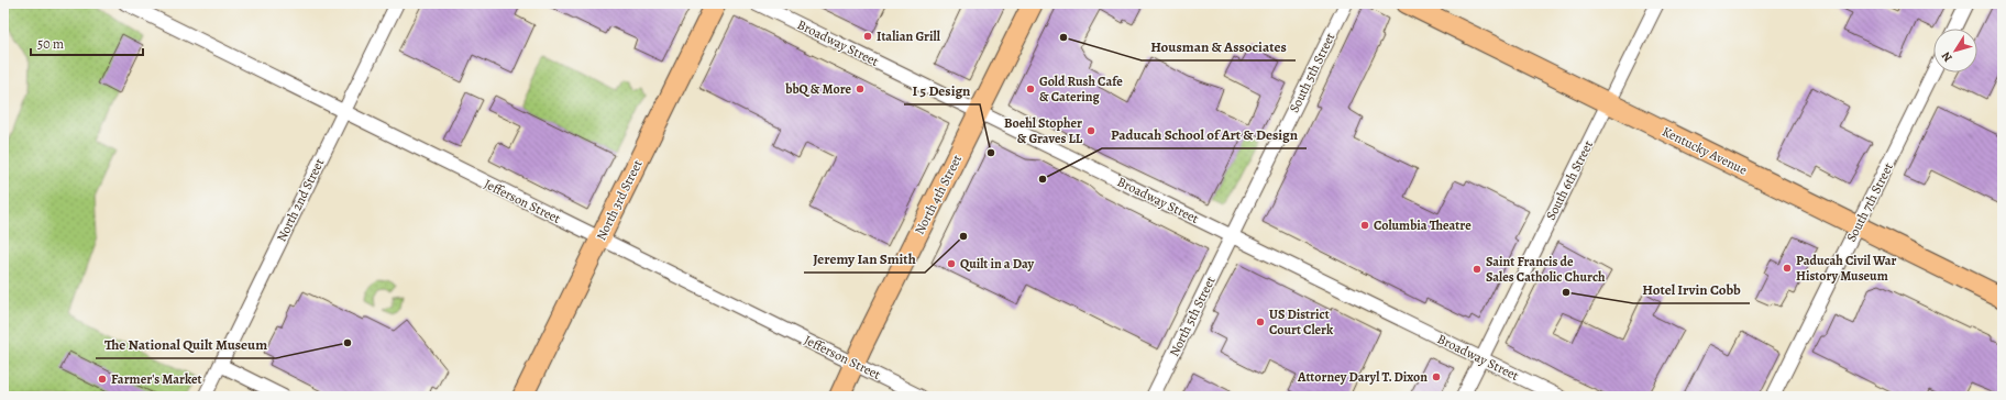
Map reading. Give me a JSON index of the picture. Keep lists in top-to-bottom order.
{
  "streets": {
    "main road": ["Kentucky Avenue", "North 4th Street", "North 3rd Street"],
    "street": [
      "Broadway Street",
      "South 5th Street",
      "South 6th Street",
      "North 2nd Street",
      "Jefferson Street",
      "South 7th Street",
      "North 5th Street"
    ]
  },
  "crossings": [
    ["Broadway Street", "South 5th Street"],
    ["Broadway Street", "South 6th Street"],
    ["Broadway Street", "North 4th Street"],
    ["Broadway Street", "North 5th Street"],
    ["South 5th Street", "North 5th Street"],
    ["Kentucky Avenue", "South 6th Street"],
    ["Kentucky Avenue", "South 7th Street"],
    ["North 4th Street", "Jefferson Street"],
    ["North 2nd Street", "Jefferson Street"],
    ["North 3rd Street", "Jefferson Street"]
  ],
  "places": [
    "Italian Grill",
    "Housman & Associates",
    "bbQ & More",
    "Gold Rush Cafe & Catering",
    "Boehl Stopher & Graves LL",
    "I 5 Design",
    "Paducah School of Art & Design",
    "Columbia Theatre",
    "Jeremy Ian Smith",
    "Quilt in a Day",
    "Paducah Civil War History Museum",
    "Saint Francis de Sales Catholic Church",
    "Hotel Irvin Cobb",
    "US District Court Clerk",
    "The National Quilt Museum",
    "Attorney Daryl T. Dixon",
    "Farmer's Market"
  ],
  "scale_bar": "50 m",
  "north": "bottom left"
}
